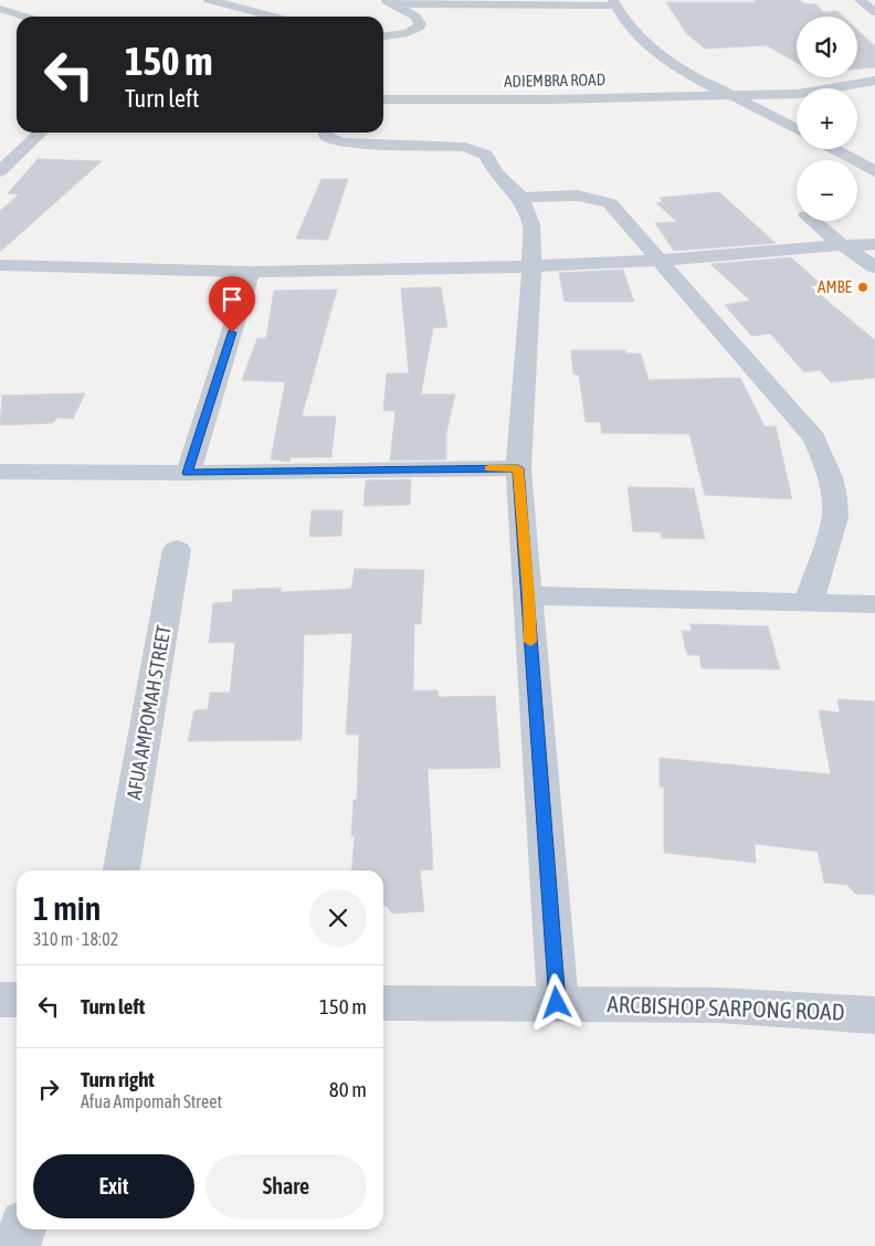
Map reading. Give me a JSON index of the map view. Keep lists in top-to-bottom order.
{
  "streets": {
    "street": ["ADIEMBRA ROAD", "AFUA AMPOMAH STREET", "ARCBISHOP SARPONG ROAD"]
  },
  "places": ["AMBE"],
  "page": {
    "map_buttons": ["+", "−"],
    "turn": ["150 m", "Turn left"],
    "heading": ["1 min", "310 m · 18:02"],
    "list": [
      {
        "name": "Turn left",
        "value": "150 m"
      },
      {
        "name": "Turn right",
        "note": "Afua Ampomah Street",
        "value": "80 m"
      }
    ],
    "buttons": ["Exit", "Share"]
  }
}
